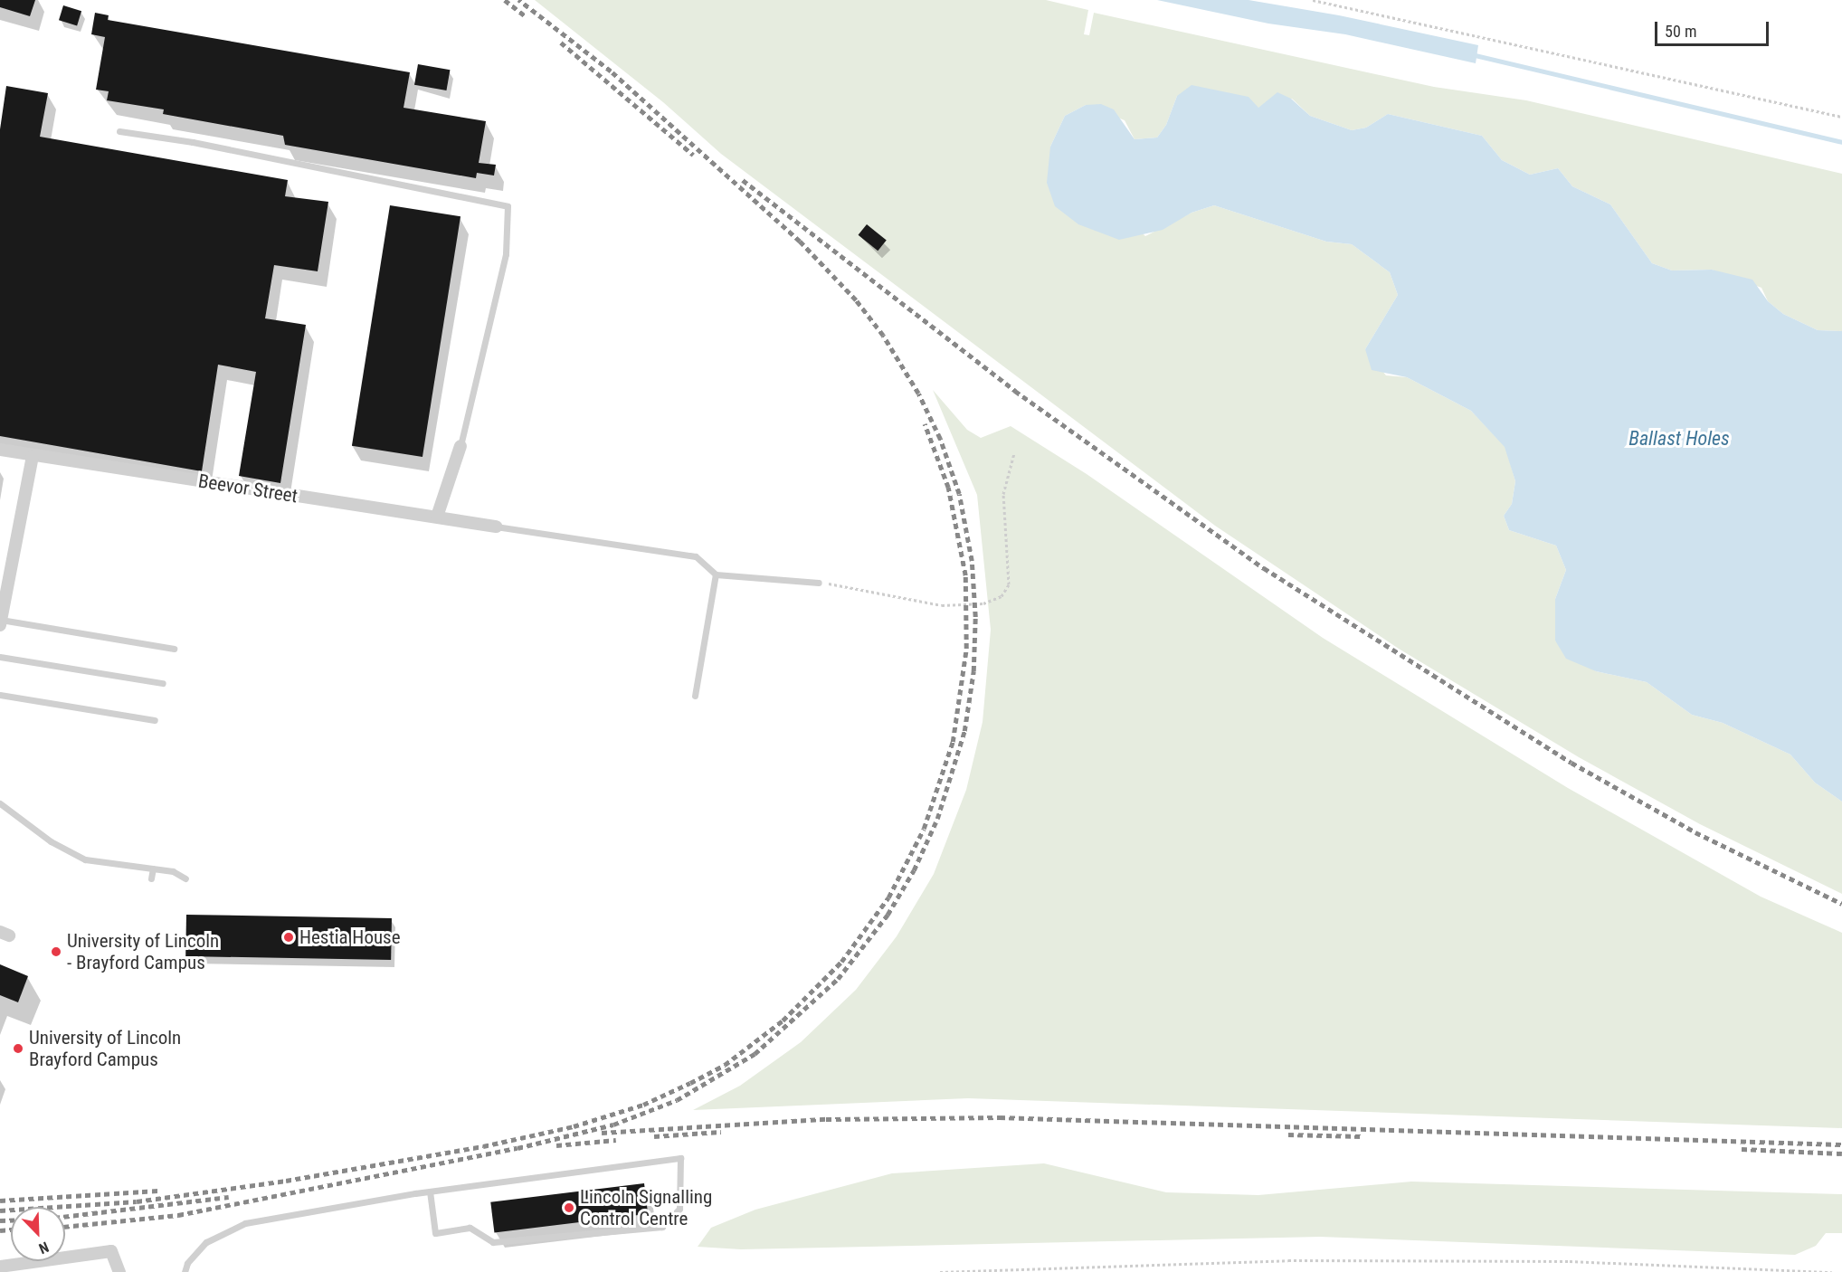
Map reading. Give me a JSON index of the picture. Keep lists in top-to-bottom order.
{
  "streets": {
    "street": ["Beevor Street"]
  },
  "water": ["Ballast Holes"],
  "places": [
    "Hestia House",
    "University of Lincoln - Brayford Campus",
    "University of Lincoln Brayford Campus",
    "Lincoln Signalling Control Centre"
  ],
  "scale_bar": "50 m",
  "north": "bottom right"
}
